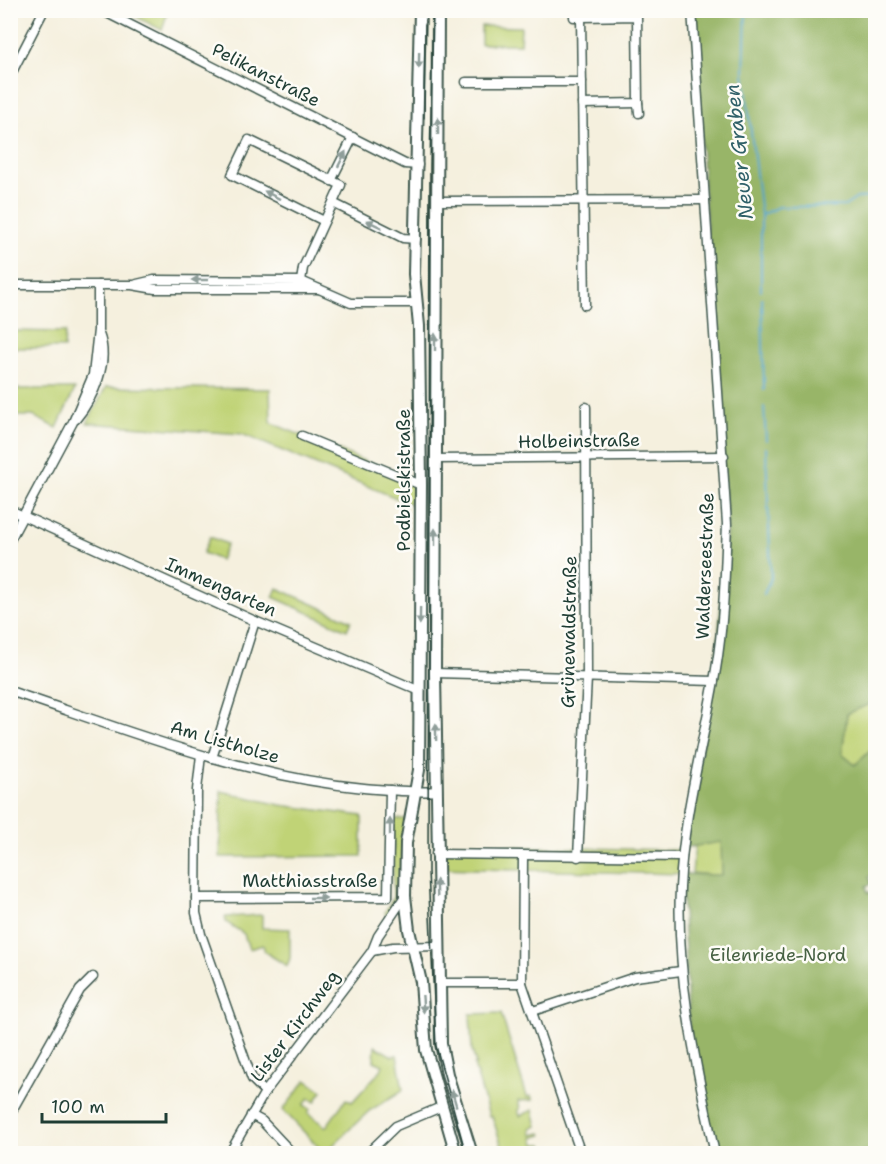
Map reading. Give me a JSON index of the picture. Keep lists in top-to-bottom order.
{
  "streets": {
    "main road": ["Podbielskistraße"],
    "street": [
      "Pelikanstraße",
      "Holbeinstraße",
      "Walderseestraße",
      "Immengarten",
      "Grünewaldstraße",
      "Am Listholze",
      "Matthiasstraße",
      "Lister Kirchweg"
    ]
  },
  "crossings": [
    ["Pelikanstraße", "Podbielskistraße"],
    ["Holbeinstraße", "Podbielskistraße"],
    ["Holbeinstraße", "Walderseestraße"],
    ["Holbeinstraße", "Grünewaldstraße"],
    ["Podbielskistraße", "Immengarten"],
    ["Podbielskistraße", "Am Listholze"],
    ["Podbielskistraße", "Lister Kirchweg"],
    ["Am Listholze", "Matthiasstraße"]
  ],
  "water": ["Neuer Graben"],
  "parks": ["Eilenriede-Nord"],
  "scale_bar": "100 m"
}
